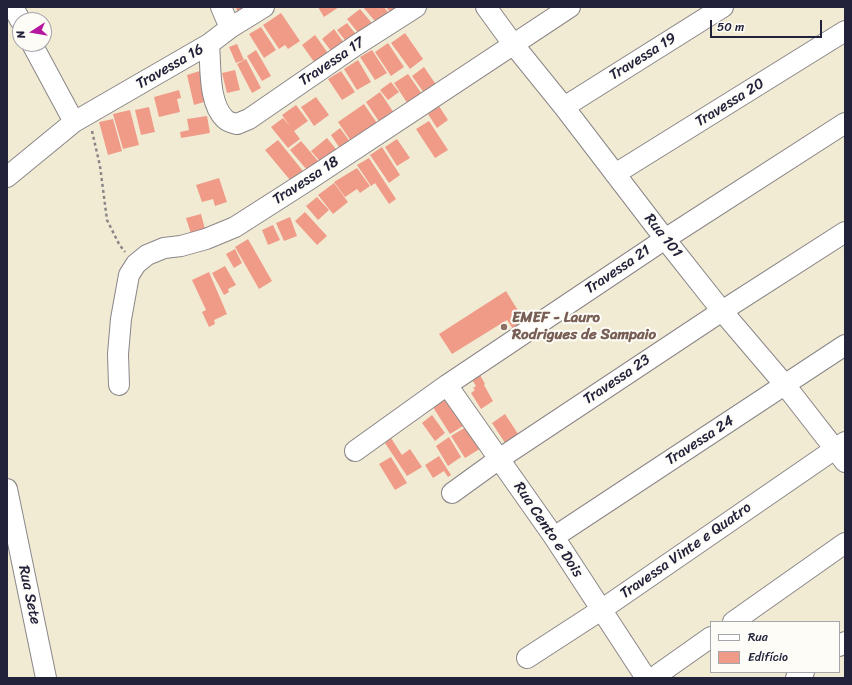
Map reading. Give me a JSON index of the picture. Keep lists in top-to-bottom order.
{
  "streets": {
    "street": [
      "Travessa 19",
      "Travessa 17",
      "Travessa 16",
      "Travessa 20",
      "Travessa 18",
      "Rua 101",
      "Travessa 21",
      "Travessa 23",
      "Travessa 24",
      "Rua Cento e Dois",
      "Travessa Vinte e Quatro",
      "Rua Sete"
    ]
  },
  "crossings": [
    ["Travessa 19", "Rua 101"],
    ["Travessa 17", "Travessa 16"],
    ["Travessa 20", "Rua 101"],
    ["Travessa 18", "Rua 101"],
    ["Rua 101", "Travessa 21"],
    ["Rua 101", "Travessa 23"],
    ["Rua 101", "Travessa 24"],
    ["Rua 101", "Travessa Vinte e Quatro"],
    ["Travessa 21", "Rua Cento e Dois"],
    ["Travessa 23", "Rua Cento e Dois"],
    ["Travessa 24", "Rua Cento e Dois"],
    ["Rua Cento e Dois", "Travessa Vinte e Quatro"]
  ],
  "places": ["EMEF - Lauro Rodrigues de Sampaio"],
  "legend": ["Rua", "Edifício"],
  "scale_bar": "50 m",
  "north": "left"
}
